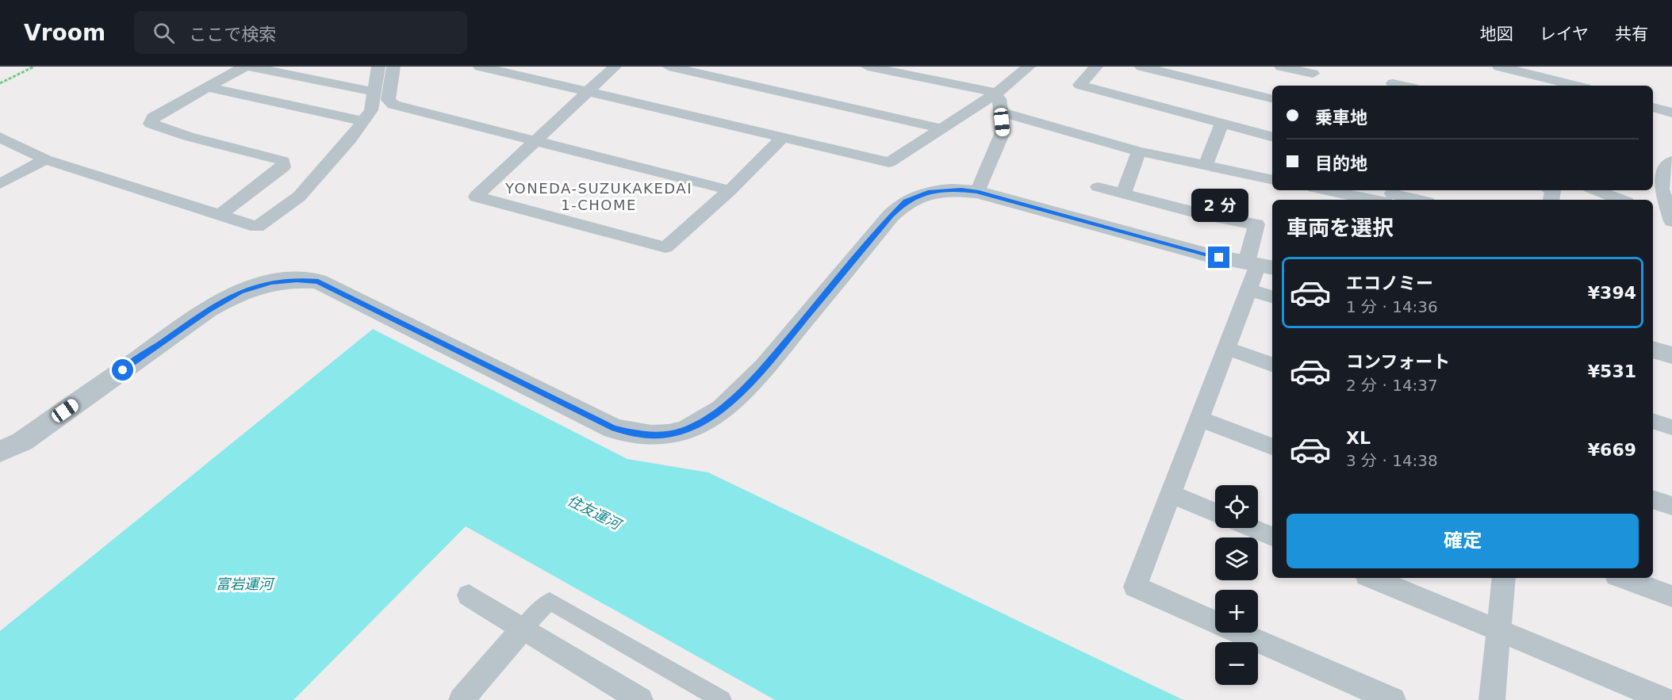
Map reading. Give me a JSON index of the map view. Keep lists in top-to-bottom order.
{
  "districts": ["YONEDA-SUZUKAKEDAI 1-CHOME"],
  "water": ["住友運河", "富岩運河"],
  "page": {
    "header": "Vroom",
    "search": "ここで検索",
    "nav": ["地図", "レイヤ", "共有"],
    "banner": ["乗車地", "目的地"],
    "bubble": "2 分",
    "heading": "車両を選択",
    "list": [
      {
        "name": "エコノミー",
        "note": "1 分 · 14:36",
        "value": "¥394"
      },
      {
        "name": "コンフォート",
        "note": "2 分 · 14:37",
        "value": "¥531"
      },
      {
        "name": "XL",
        "note": "3 分 · 14:38",
        "value": "¥669"
      }
    ],
    "map_buttons": ["+", "−"],
    "buttons": "確定"
  }
}
